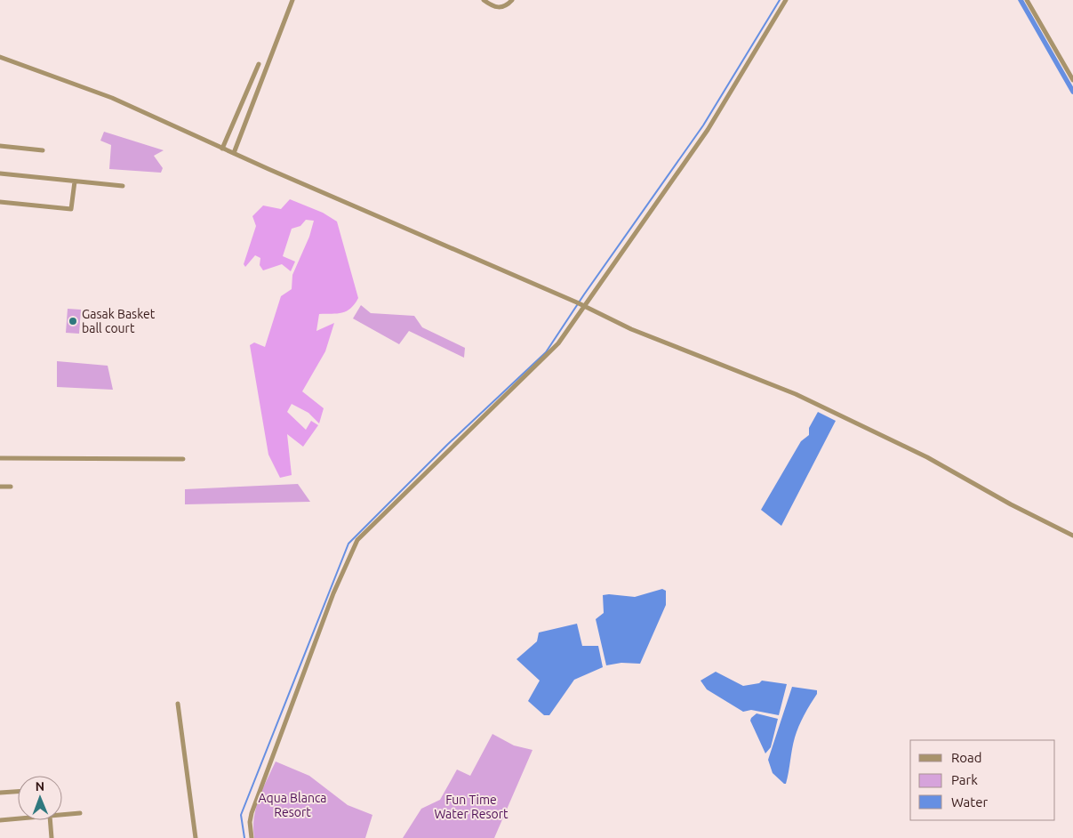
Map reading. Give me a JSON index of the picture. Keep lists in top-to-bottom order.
{
  "parks": ["Aqua Blanca Resort", "Fun Time Water Resort"],
  "places": ["Gasak Basket ball court"],
  "legend": ["Road", "Park", "Water"],
  "north": "top"
}
